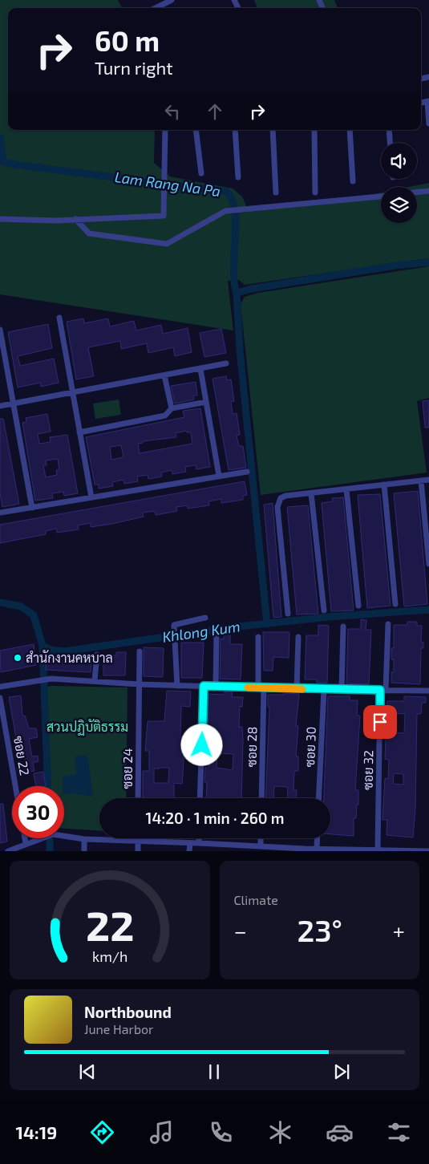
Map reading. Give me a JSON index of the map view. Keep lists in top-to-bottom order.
{
  "streets": {
    "street": [
      "ซอย 28",
      "ซอย 30",
      "ซอย 22",
      "ซอย 24",
      "ซอย 32"
    ]
  },
  "water": ["Lam Rang Na Pa", "Khlong Kum"],
  "parks": ["สวนปฏิบัติธรรม"],
  "places": ["สำนักงานคหบาล"],
  "page": {
    "turn": ["60 m", "Turn right"],
    "limit": "30",
    "trip": "14:20 · 1 min · 260 m",
    "tile": "Climate",
    "heat": ["−", "23°", "+"],
    "song": ["Northbound", "June Harbor"],
    "tabs": "14:19",
    "gauge": ["22", "km/h"]
  }
}
